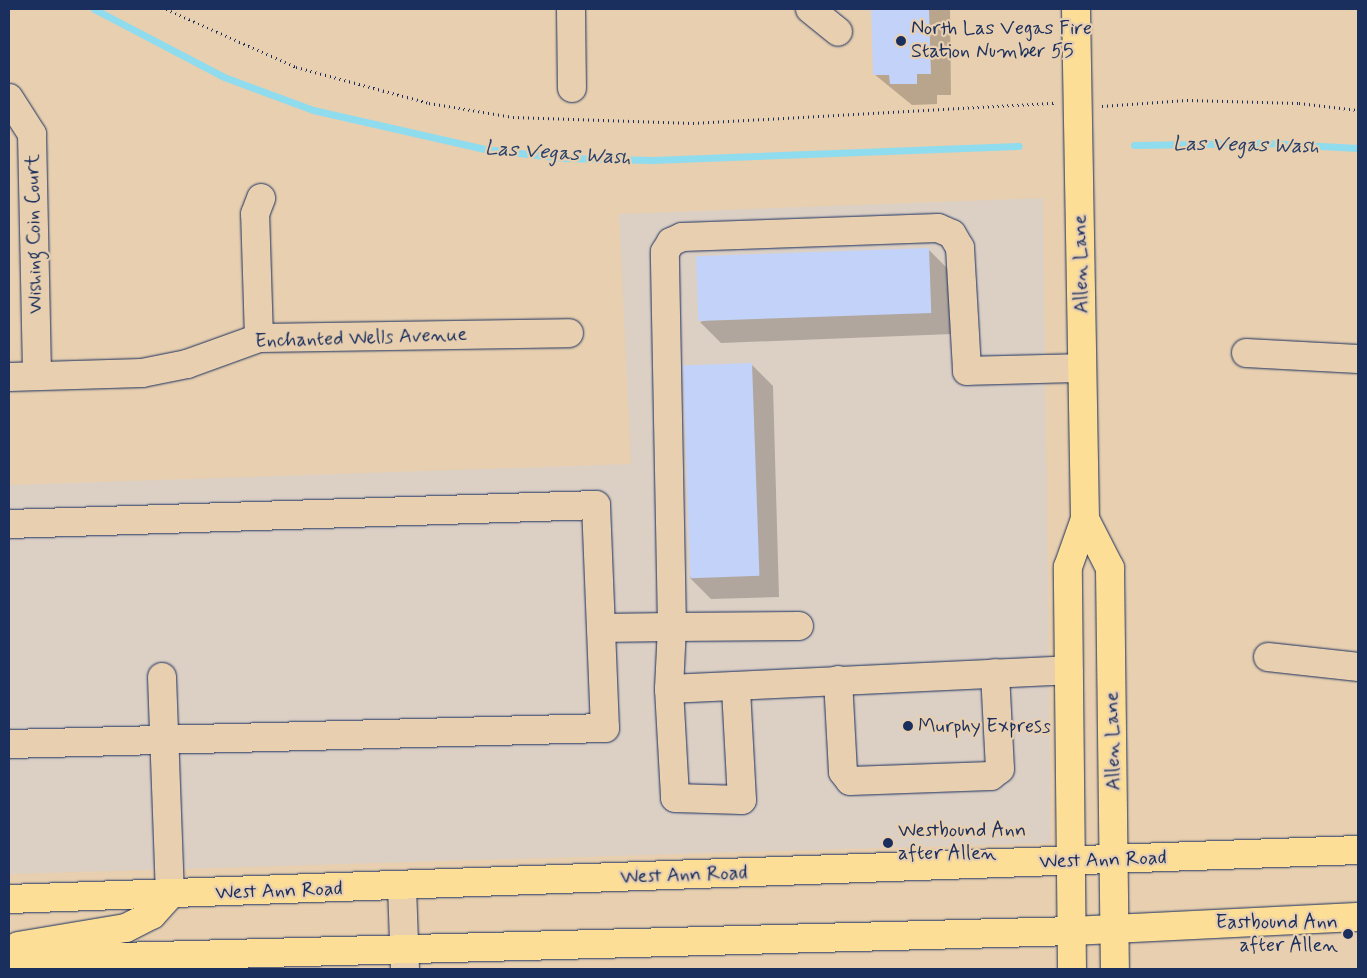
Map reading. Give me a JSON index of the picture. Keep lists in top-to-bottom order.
{
  "streets": {
    "main road": ["Allen Lane", "West Ann Road"],
    "street": ["Wishing Coin Court", "Enchanted Wells Avenue"]
  },
  "crossings": [
    ["Wishing Coin Court", "Enchanted Wells Avenue"],
    ["Allen Lane", "West Ann Road"]
  ],
  "water": ["Las Vegas Wash"],
  "places": [
    "North Las Vegas Fire Station Number 55",
    "Murphy Express",
    "Westbound Ann after Allen",
    "Eastbound Ann after Allen"
  ]
}
